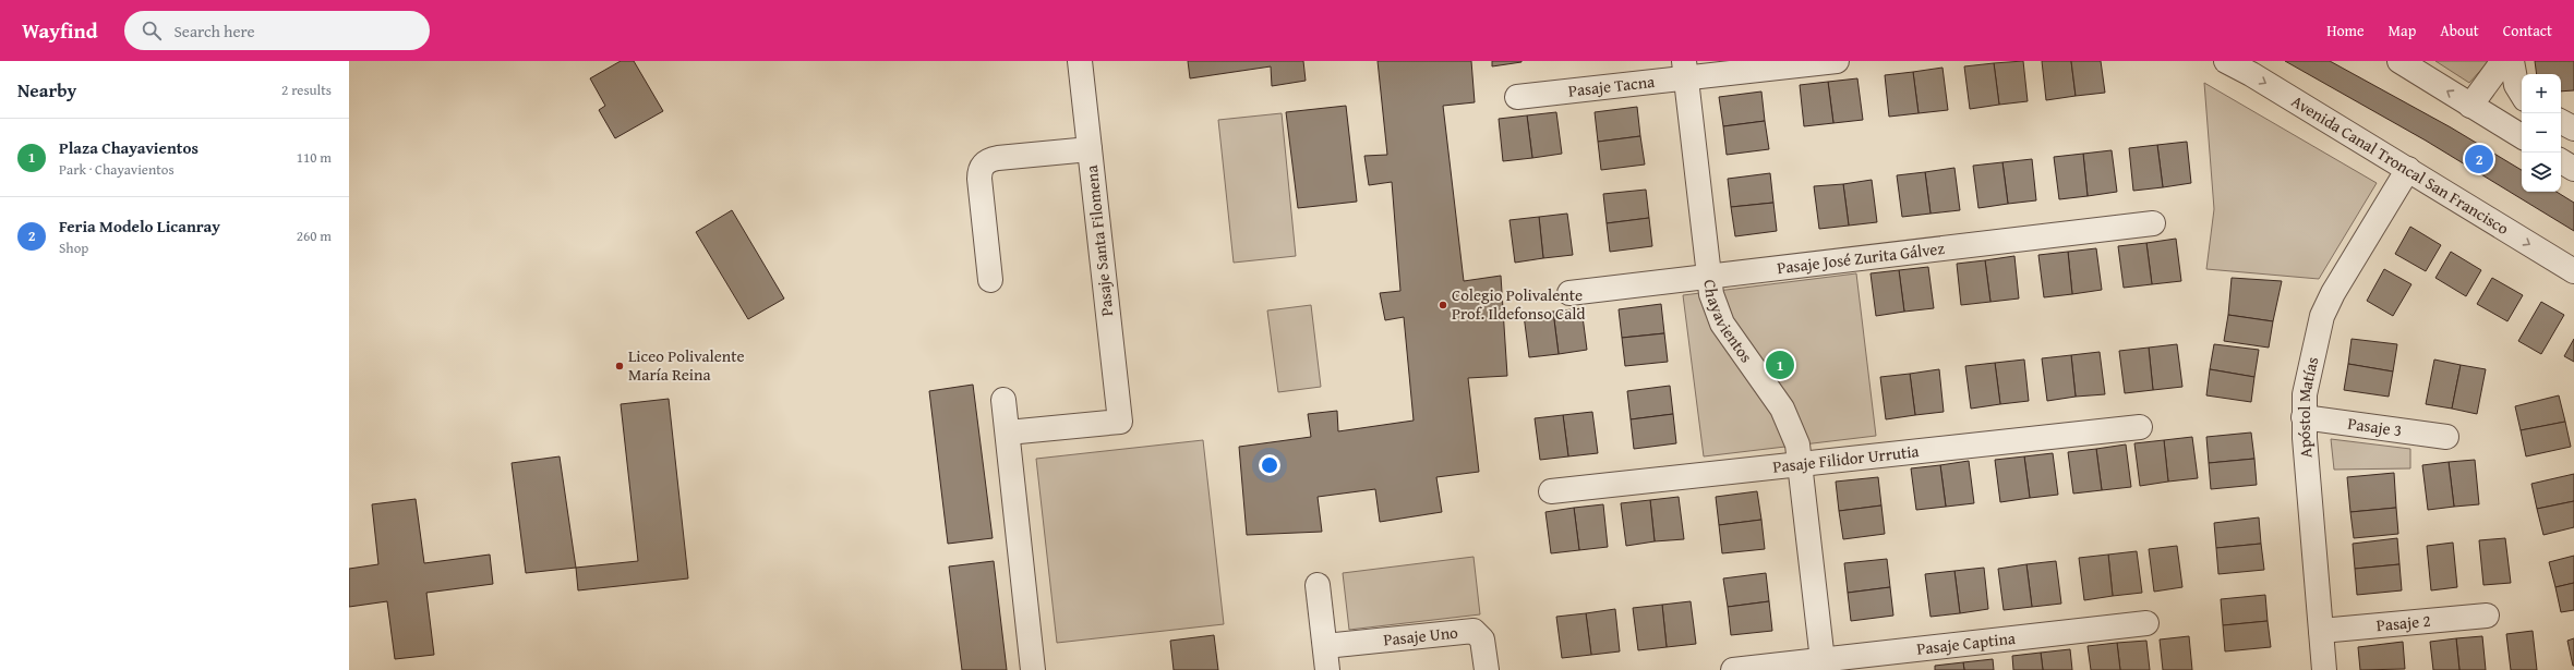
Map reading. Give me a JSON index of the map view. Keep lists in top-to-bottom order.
{
  "streets": {
    "street": [
      "Pasaje Tacna",
      "Avenida Canal Troncal San Francisco",
      "Pasaje Santa Filomena",
      "Pasaje José Zurita Gálvez",
      "Chayavientos",
      "Apóstol Matías",
      "Pasaje 3",
      "Pasaje Filidor Urrutia",
      "Pasaje 2",
      "Pasaje Uno",
      "Pasaje Captina"
    ]
  },
  "crossings": [
    ["Pasaje Tacna", "Chayavientos"],
    ["Avenida Canal Troncal San Francisco", "Apóstol Matías"],
    ["Pasaje José Zurita Gálvez", "Chayavientos"],
    ["Chayavientos", "Pasaje Filidor Urrutia"],
    ["Chayavientos", "Pasaje Captina"],
    ["Apóstol Matías", "Pasaje 3"],
    ["Apóstol Matías", "Pasaje 2"]
  ],
  "places": ["Colegio Polivalente Prof. Ildefonso Cald", "Liceo Polivalente María Reina"],
  "page": {
    "header": "Wayfind",
    "search": "Search here",
    "nav": [
      "Home",
      "Map",
      "About",
      "Contact"
    ],
    "heading": ["Nearby", "2 results"],
    "map_buttons": ["+", "−"],
    "list": [
      {
        "mark": "1",
        "name": "Plaza Chayavientos",
        "note": "Park · Chayavientos",
        "value": "110 m"
      },
      {
        "mark": "2",
        "name": "Feria Modelo Licanray",
        "note": "Shop",
        "value": "260 m"
      }
    ],
    "pins": ["2", "1"]
  }
}
